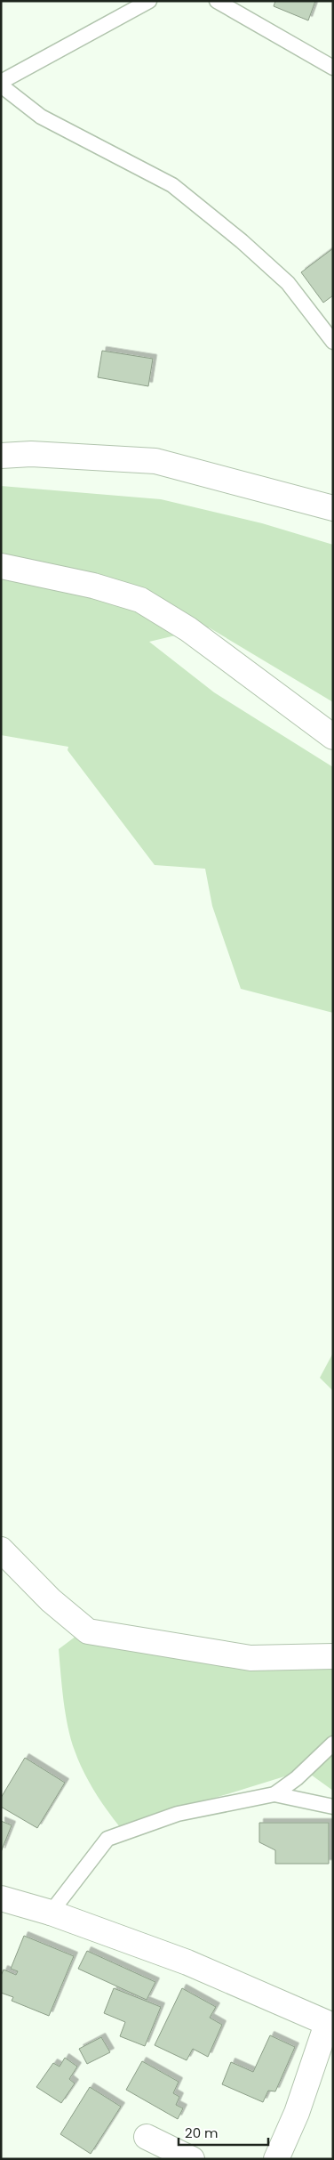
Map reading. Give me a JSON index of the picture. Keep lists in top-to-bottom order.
{
  "scale_bar": "20 m"
}
